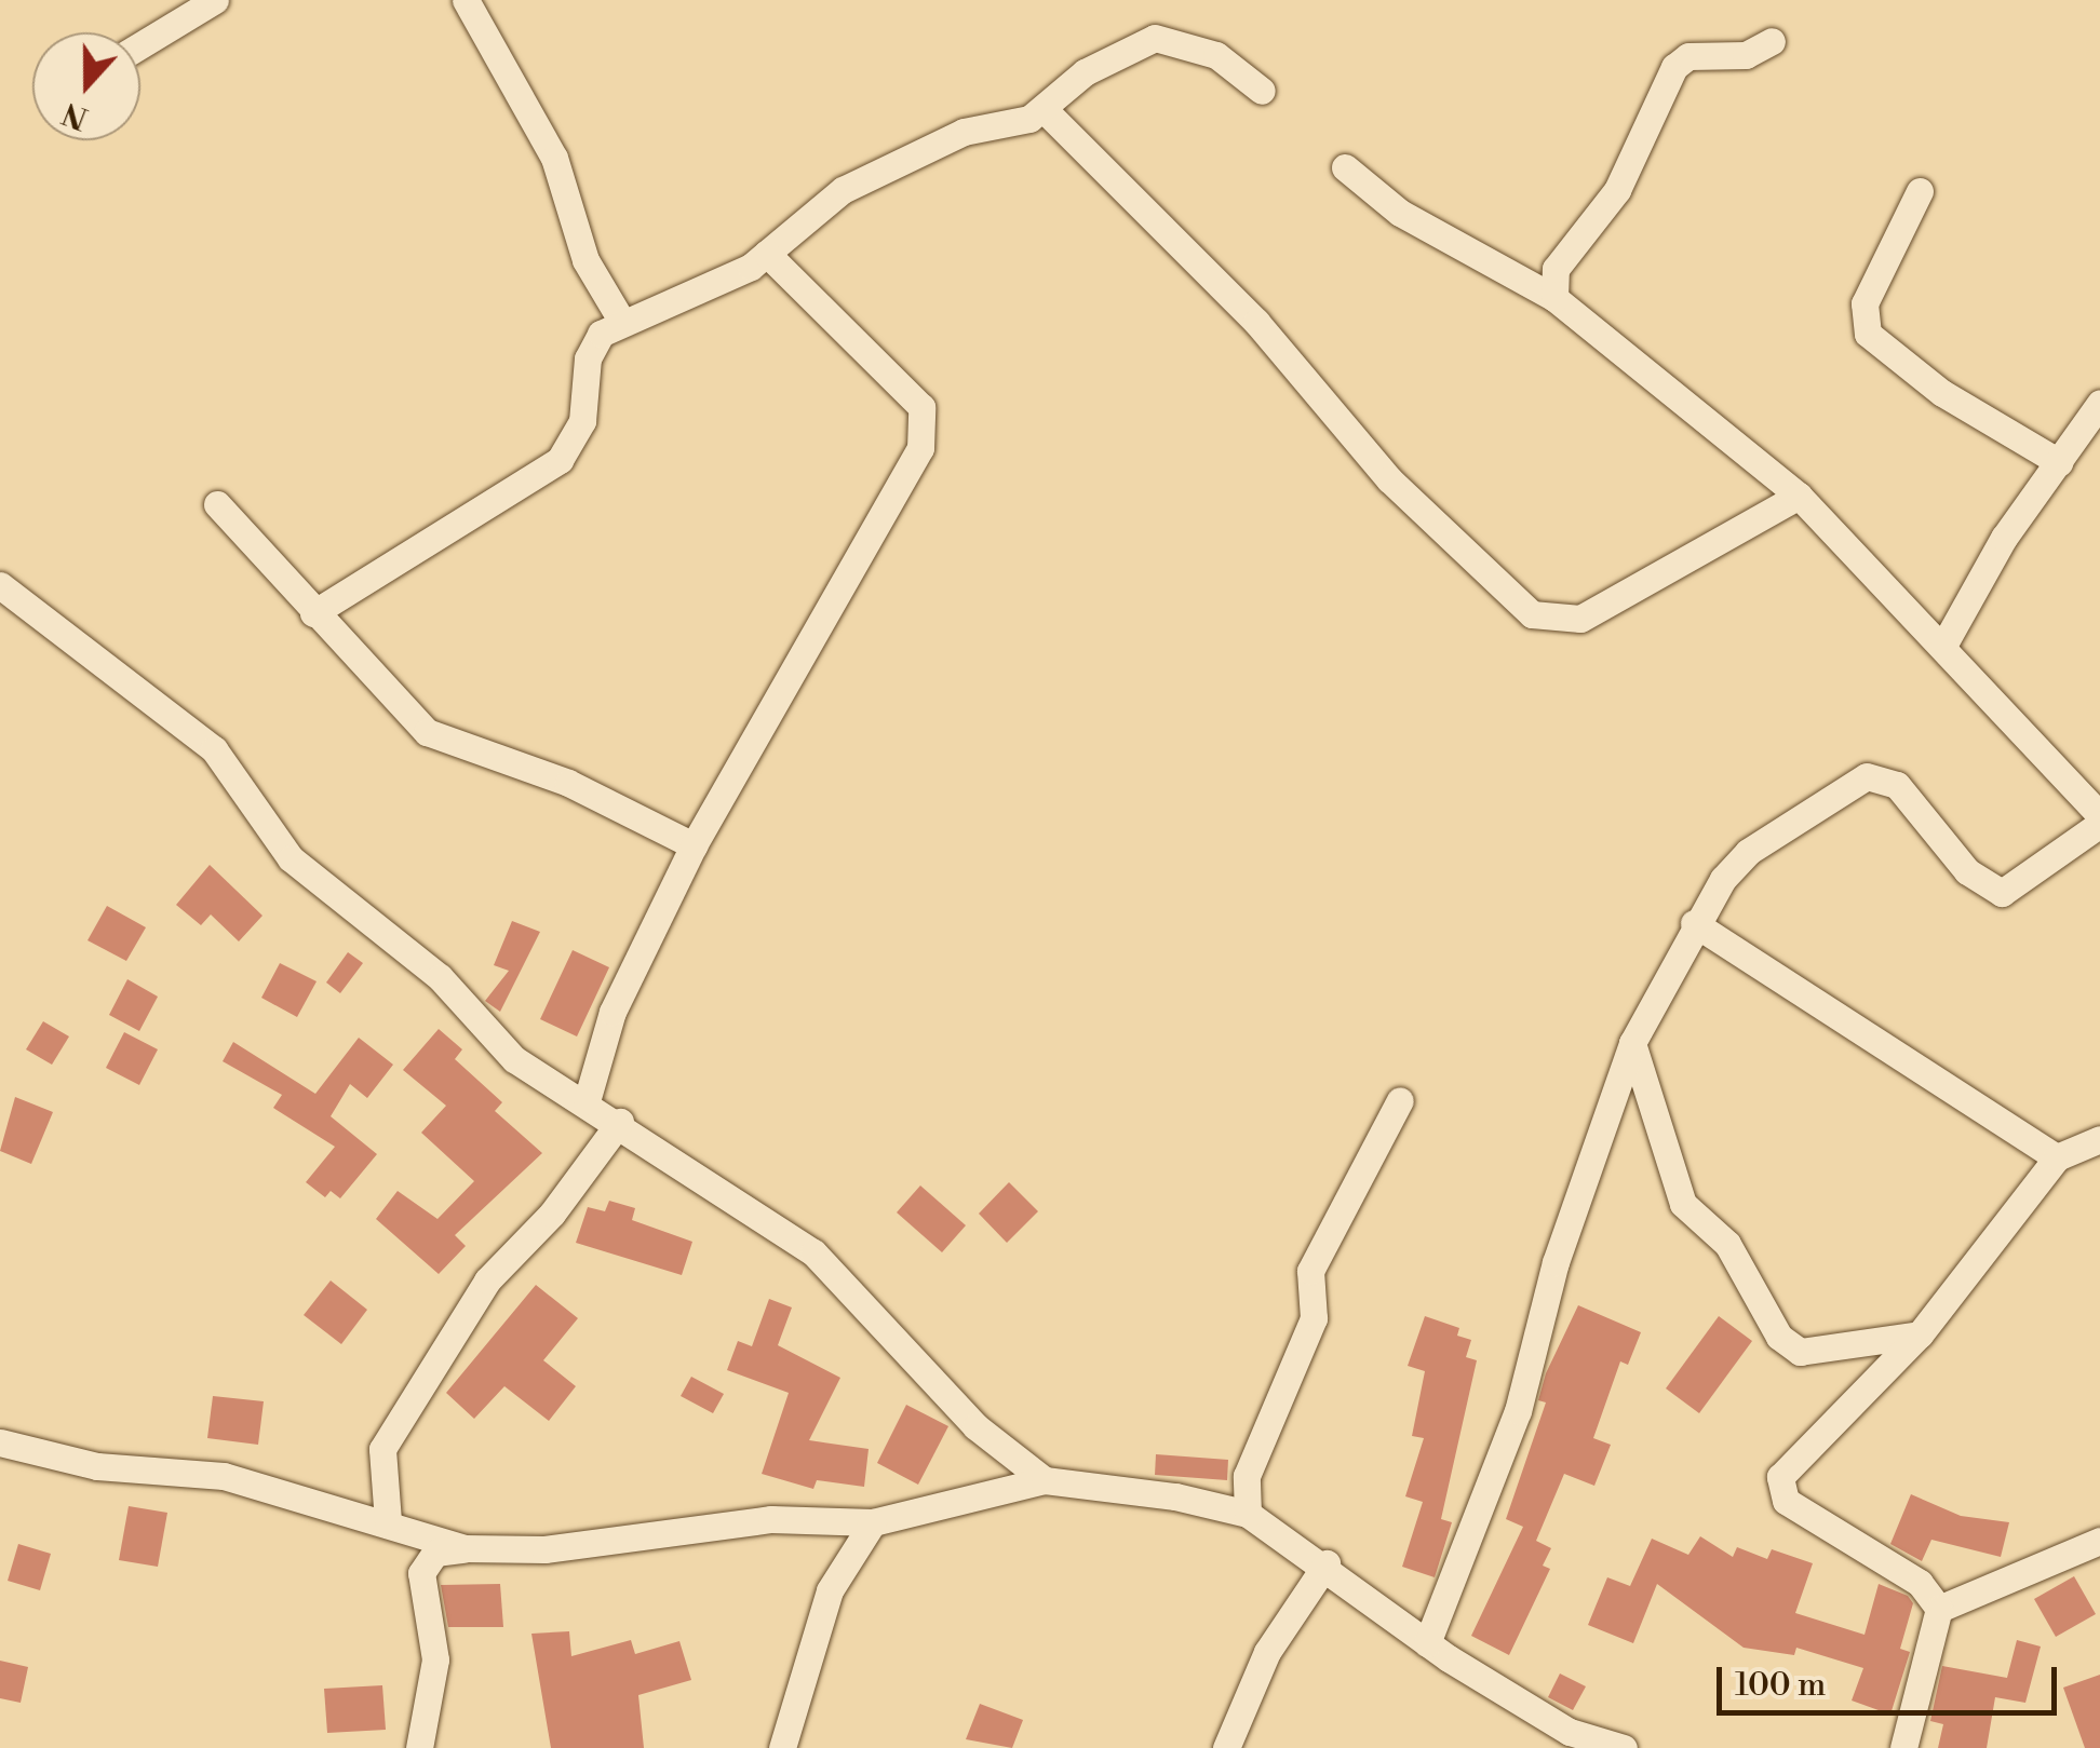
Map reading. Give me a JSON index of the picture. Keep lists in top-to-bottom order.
{
  "scale_bar": "100 m",
  "north": "bottom"
}
